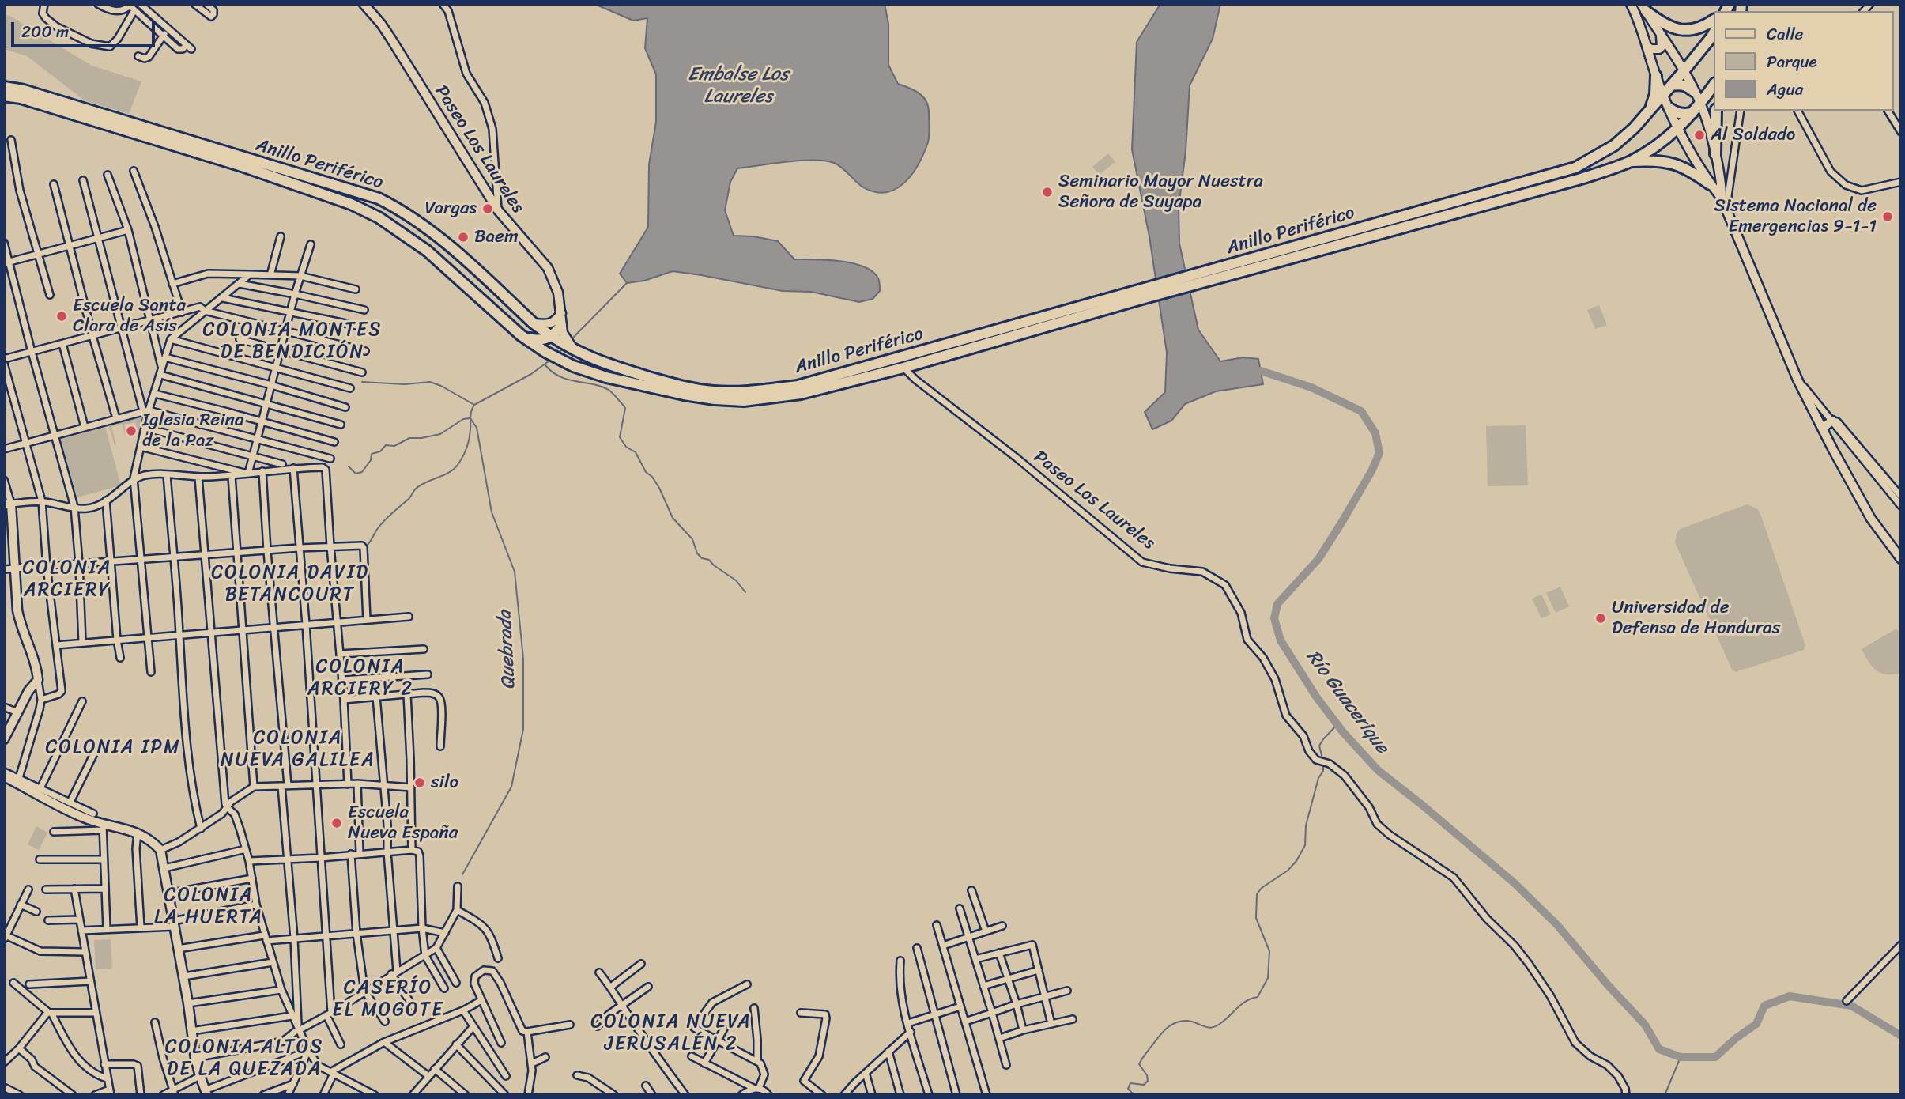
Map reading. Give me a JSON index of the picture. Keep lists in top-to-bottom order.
{
  "streets": {
    "highway": ["Anillo Periférico"],
    "street": ["Paseo Los Laureles"]
  },
  "crossings": [
    ["Paseo Los Laureles", "Anillo Periférico"]
  ],
  "districts": [
    "COLONIA MONTES DE BENDICIÓN",
    "COLONIA ARCIERY",
    "COLONIA DAVID BETANCOURT",
    "COLONIA ARCIERY 2",
    "COLONIA NUEVA GALILEA",
    "COLONIA IPM",
    "COLONIA LA HUERTA",
    "CASERÍO EL MOGOTE",
    "COLONIA NUEVA JERUSALÉN 2",
    "COLONIA ALTOS DE LA QUEZADA"
  ],
  "water": ["Embalse Los Laureles", "Quebrada", "Río Guacerique"],
  "places": [
    "Al Soldado",
    "Seminario Mayor Nuestra Señora de Suyapa",
    "Vargas",
    "Sistema Nacional de Emergencias 9-1-1",
    "Baem",
    "Escuela Santa Clara de Asís",
    "Iglesia Reina de la Paz",
    "Universidad de Defensa de Honduras",
    "silo",
    "Escuela Nueva España"
  ],
  "legend": ["Calle", "Parque", "Agua"],
  "scale_bar": "200 m"
}
